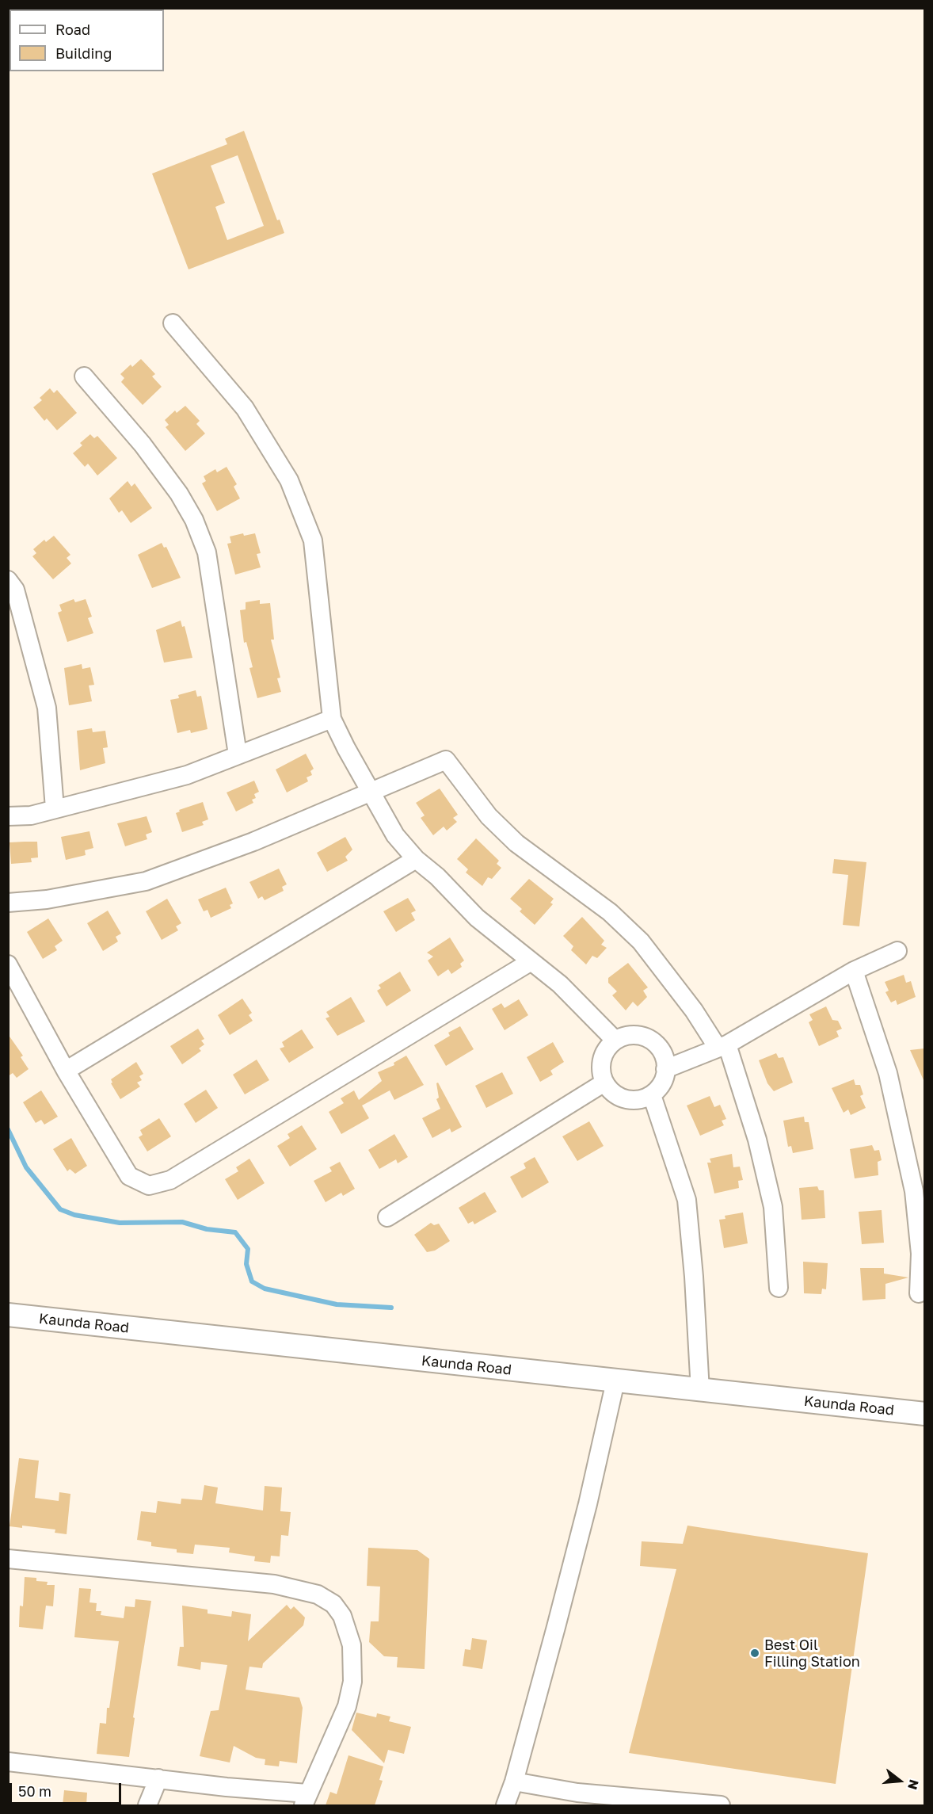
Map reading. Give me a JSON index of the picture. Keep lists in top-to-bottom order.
{
  "streets": {
    "main road": ["Kaunda Road"]
  },
  "places": ["Best Oil Filling Station"],
  "legend": ["Road", "Building"],
  "scale_bar": "50 m",
  "north": "right"
}
